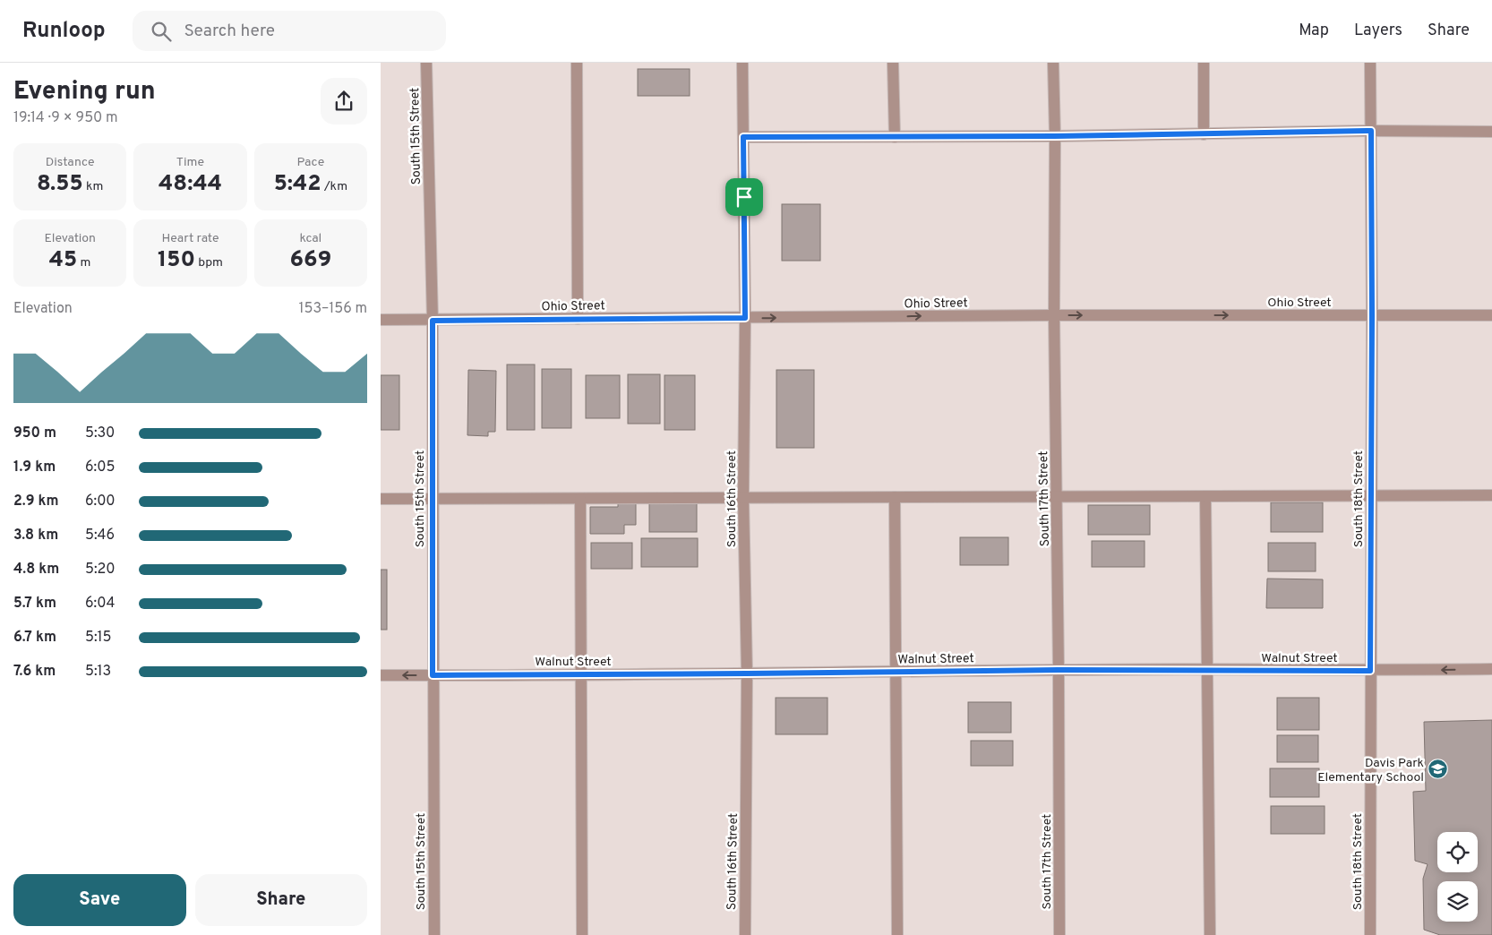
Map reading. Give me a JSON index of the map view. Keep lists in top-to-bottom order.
{
  "streets": {
    "street": [
      "South 15th Street",
      "Ohio Street",
      "South 16th Street",
      "South 17th Street",
      "South 18th Street",
      "Walnut Street"
    ]
  },
  "crossings": [
    ["South 15th Street", "Ohio Street"],
    ["South 15th Street", "Walnut Street"],
    ["Ohio Street", "South 16th Street"],
    ["Ohio Street", "South 17th Street"],
    ["Ohio Street", "South 18th Street"],
    ["South 16th Street", "Walnut Street"],
    ["South 17th Street", "Walnut Street"],
    ["South 18th Street", "Walnut Street"]
  ],
  "one_way": ["Ohio Street"],
  "places": {
    "school or university": ["Davis Park Elementary School"]
  },
  "page": {
    "header": "Runloop",
    "search": "Search here",
    "nav": ["Map", "Layers", "Share"],
    "heading": ["Evening run", "19:14 · 9 × 950 m"],
    "stats": [
      ["Distance", "8.55 km"],
      ["Time", "48:44"],
      ["Pace", "5:42 /km"],
      ["Elevation", "45 m"],
      ["Heart rate", "150 bpm"],
      ["kcal", "669"]
    ],
    "chart": ["Elevation", "153–156 m"],
    "list": [
      {
        "name": "950 m",
        "note": "5:30"
      },
      {
        "name": "1.9 km",
        "note": "6:05"
      },
      {
        "name": "2.9 km",
        "note": "6:00"
      },
      {
        "name": "3.8 km",
        "note": "5:46"
      },
      {
        "name": "4.8 km",
        "note": "5:20"
      },
      {
        "name": "5.7 km",
        "note": "6:04"
      },
      {
        "name": "6.7 km",
        "note": "5:15"
      },
      {
        "name": "7.6 km",
        "note": "5:13"
      }
    ],
    "buttons": ["Save", "Share"]
  }
}
